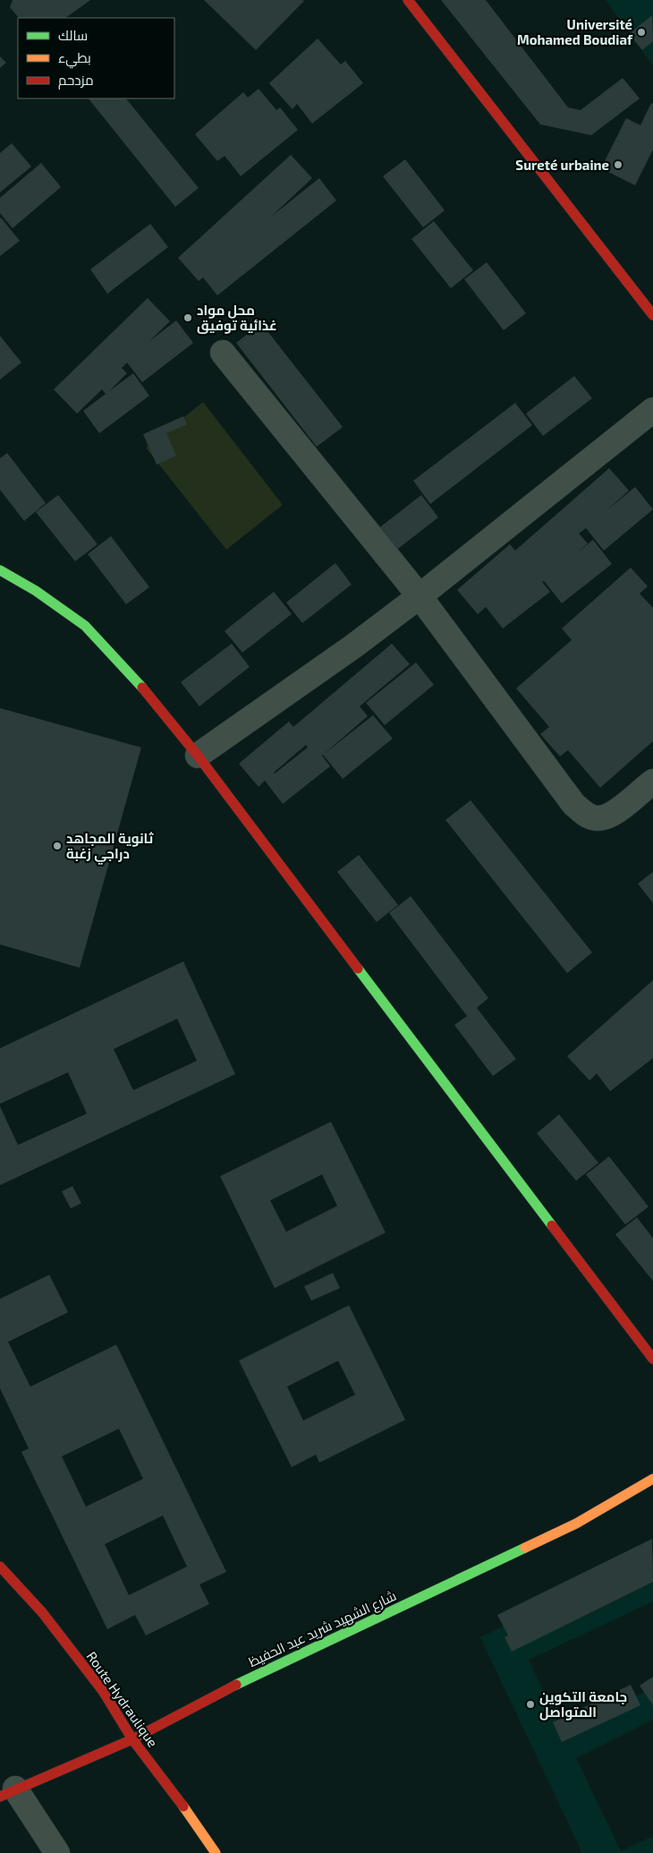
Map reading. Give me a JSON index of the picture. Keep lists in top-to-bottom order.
{
  "streets": {
    "main road": ["شارع الشهيد شريد عبد الحفيظ", "Route Hydraulique"]
  },
  "crossings": [
    ["شارع الشهيد شريد عبد الحفيظ", "Route Hydraulique"]
  ],
  "places": [
    "Université Mohamed Boudiaf",
    "Sureté urbaine",
    "محل مواد غذائية توفيق",
    "ثانوية المجاهد دراجي زغبة",
    "جامعة التكوين المتواصل"
  ],
  "legend": ["سالك", "بطيء", "مزدحم"]
}
